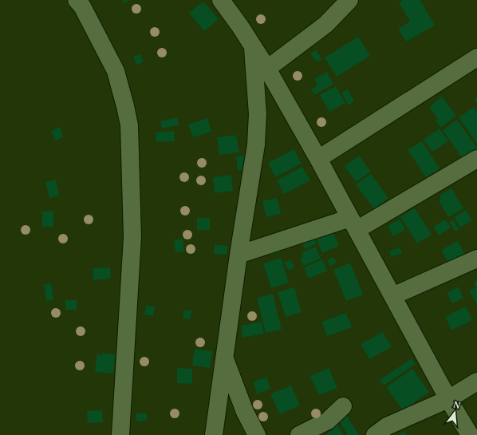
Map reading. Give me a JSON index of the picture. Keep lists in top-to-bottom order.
{
  "north": "top"
}
